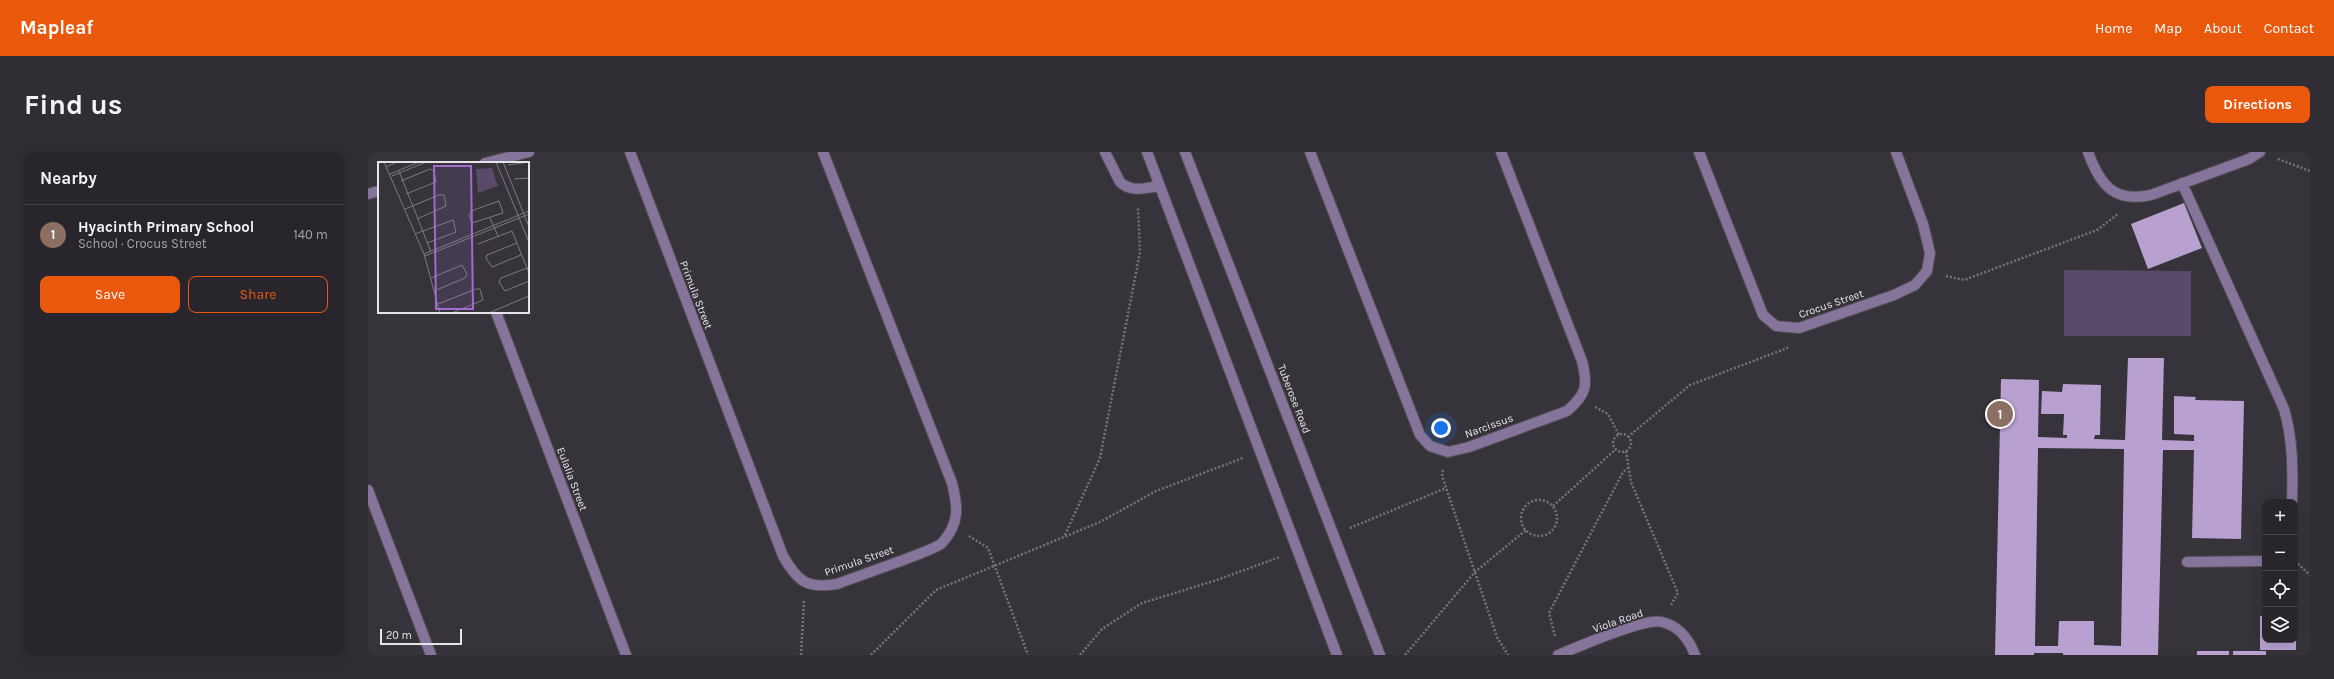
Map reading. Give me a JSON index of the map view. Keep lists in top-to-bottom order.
{
  "streets": {
    "street": [
      "Primula Street",
      "Crocus Street",
      "Tuberose Road",
      "Narcissus",
      "Eulalia Street",
      "Viola Road"
    ]
  },
  "scale_bar": "20 m",
  "page": {
    "header": "Mapleaf",
    "nav": [
      "Home",
      "Map",
      "About",
      "Contact"
    ],
    "buttons": [
      "Directions",
      ["Save", "Share"]
    ],
    "title": "Find us",
    "heading": "Nearby",
    "list": [
      {
        "mark": "1",
        "name": "Hyacinth Primary School",
        "note": "School · Crocus Street",
        "value": "140 m"
      }
    ],
    "pins": "1",
    "map_buttons": ["+", "−"],
    "scale": "20 m"
  }
}
